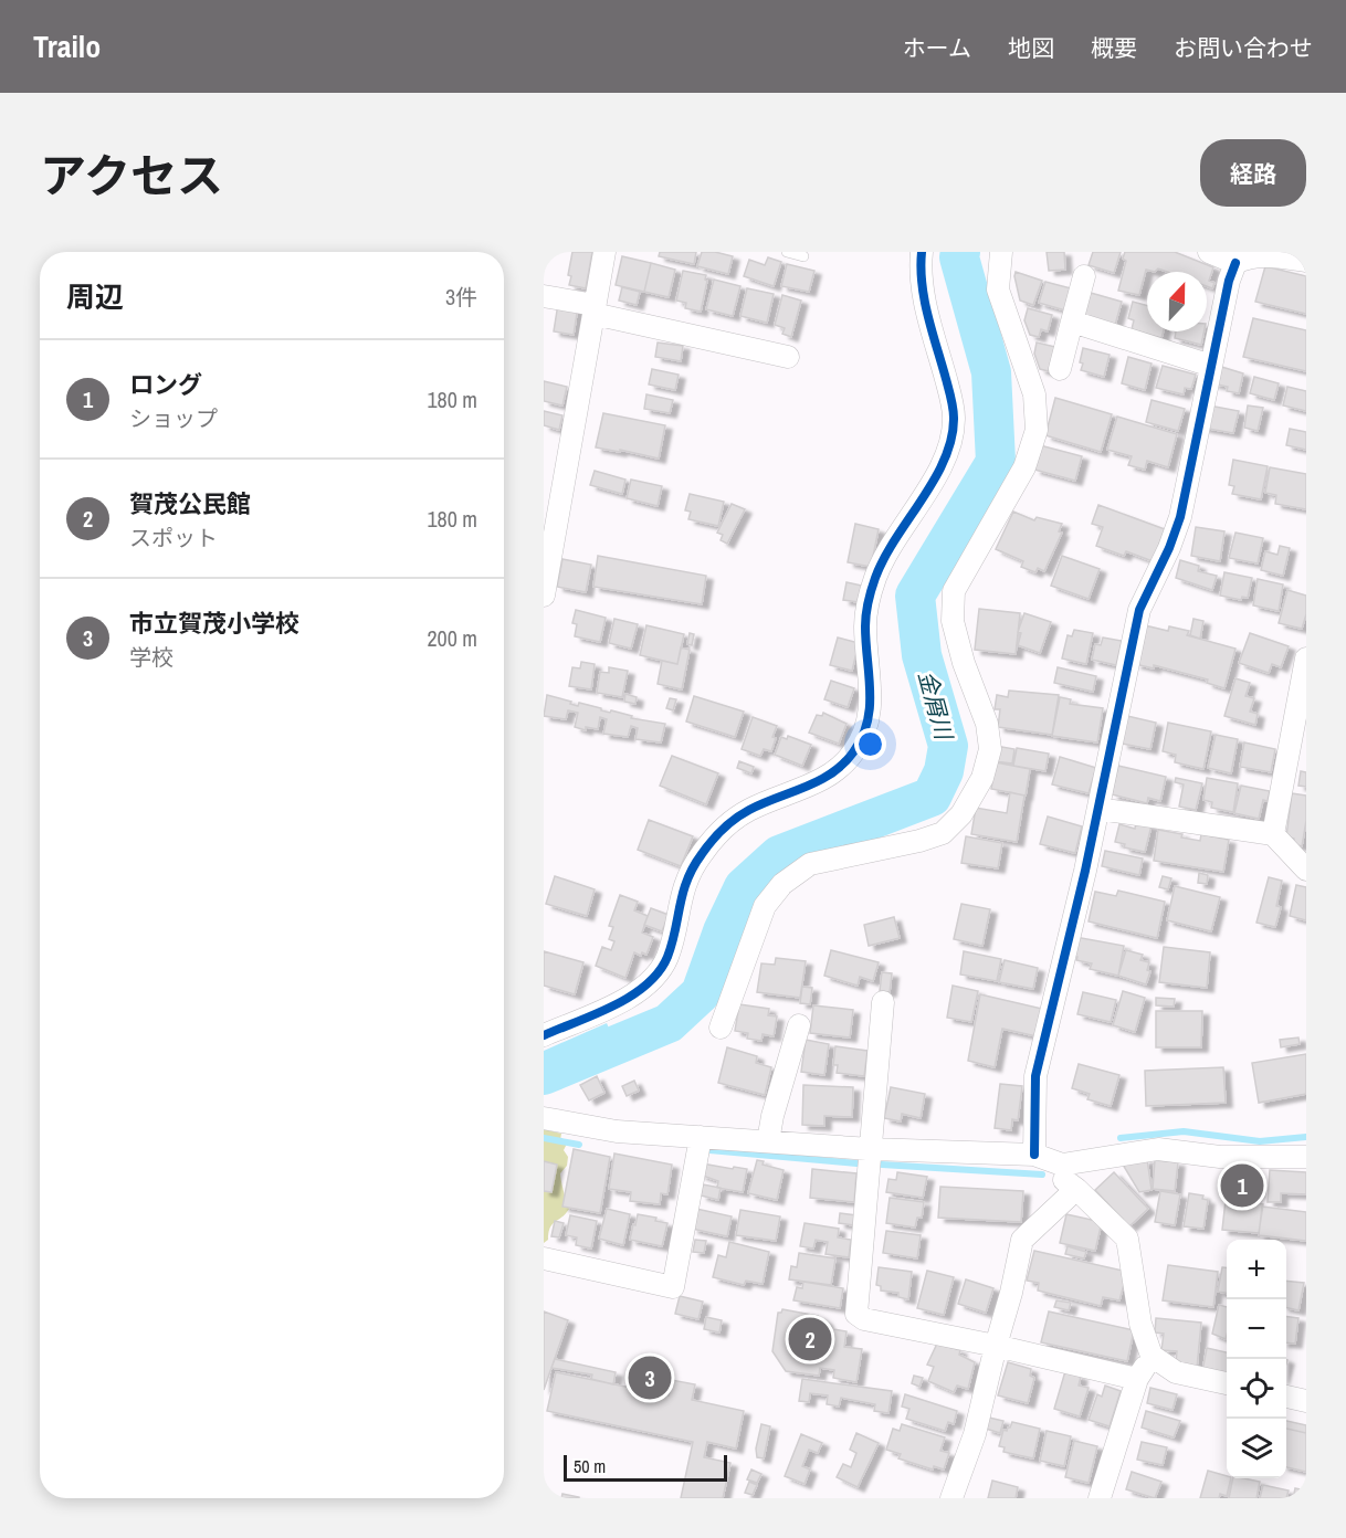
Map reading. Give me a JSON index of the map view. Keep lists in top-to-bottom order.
{
  "water": ["金屑川"],
  "scale_bar": "50 m",
  "north": "top",
  "page": {
    "header": "Trailo",
    "nav": [
      "ホーム",
      "地図",
      "概要",
      "お問い合わせ"
    ],
    "title": "アクセス",
    "buttons": "経路",
    "heading": ["周辺", "3件"],
    "list": [
      {
        "mark": "1",
        "name": "ロング",
        "note": "ショップ",
        "value": "180 m"
      },
      {
        "mark": "2",
        "name": "賀茂公民館",
        "note": "スポット",
        "value": "180 m"
      },
      {
        "mark": "3",
        "name": "市立賀茂小学校",
        "note": "学校",
        "value": "200 m"
      }
    ],
    "pins": ["1", "2", "3"],
    "map_buttons": ["+", "−"],
    "scale": "50 m"
  }
}
